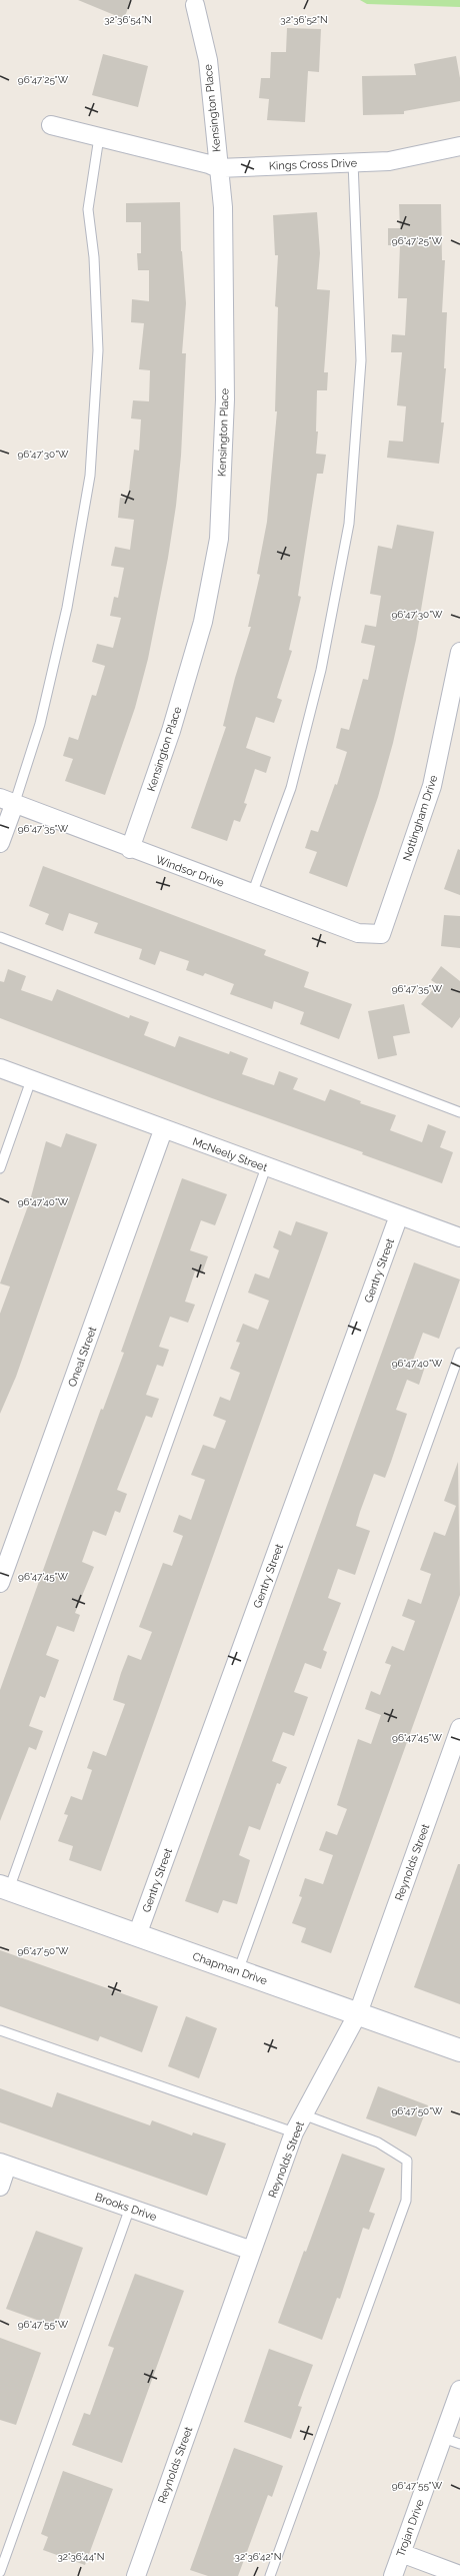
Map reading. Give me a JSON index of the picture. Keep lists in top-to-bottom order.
{
  "streets": {
    "street": [
      "Kensington Place",
      "Kings Cross Drive",
      "Nottingham Drive",
      "Windsor Drive",
      "McNeely Street",
      "Gentry Street",
      "Oneal Street",
      "Reynolds Street",
      "Chapman Drive",
      "Brooks Drive",
      "Trojan Drive"
    ]
  },
  "crossings": [
    ["Kensington Place", "Kings Cross Drive"],
    ["Kensington Place", "Windsor Drive"],
    ["Nottingham Drive", "Windsor Drive"],
    ["McNeely Street", "Gentry Street"],
    ["McNeely Street", "Oneal Street"],
    ["Gentry Street", "Chapman Drive"],
    ["Reynolds Street", "Chapman Drive"],
    ["Reynolds Street", "Brooks Drive"]
  ],
  "coordinates": [
    "32°36'54\"N",
    "32°36'52\"N",
    "96°47'25\"W",
    "96°47'30\"W",
    "96°47'35\"W",
    "96°47'40\"W",
    "96°47'45\"W",
    "96°47'50\"W",
    "96°47'55\"W",
    "32°36'44\"N",
    "32°36'42\"N"
  ]
}
